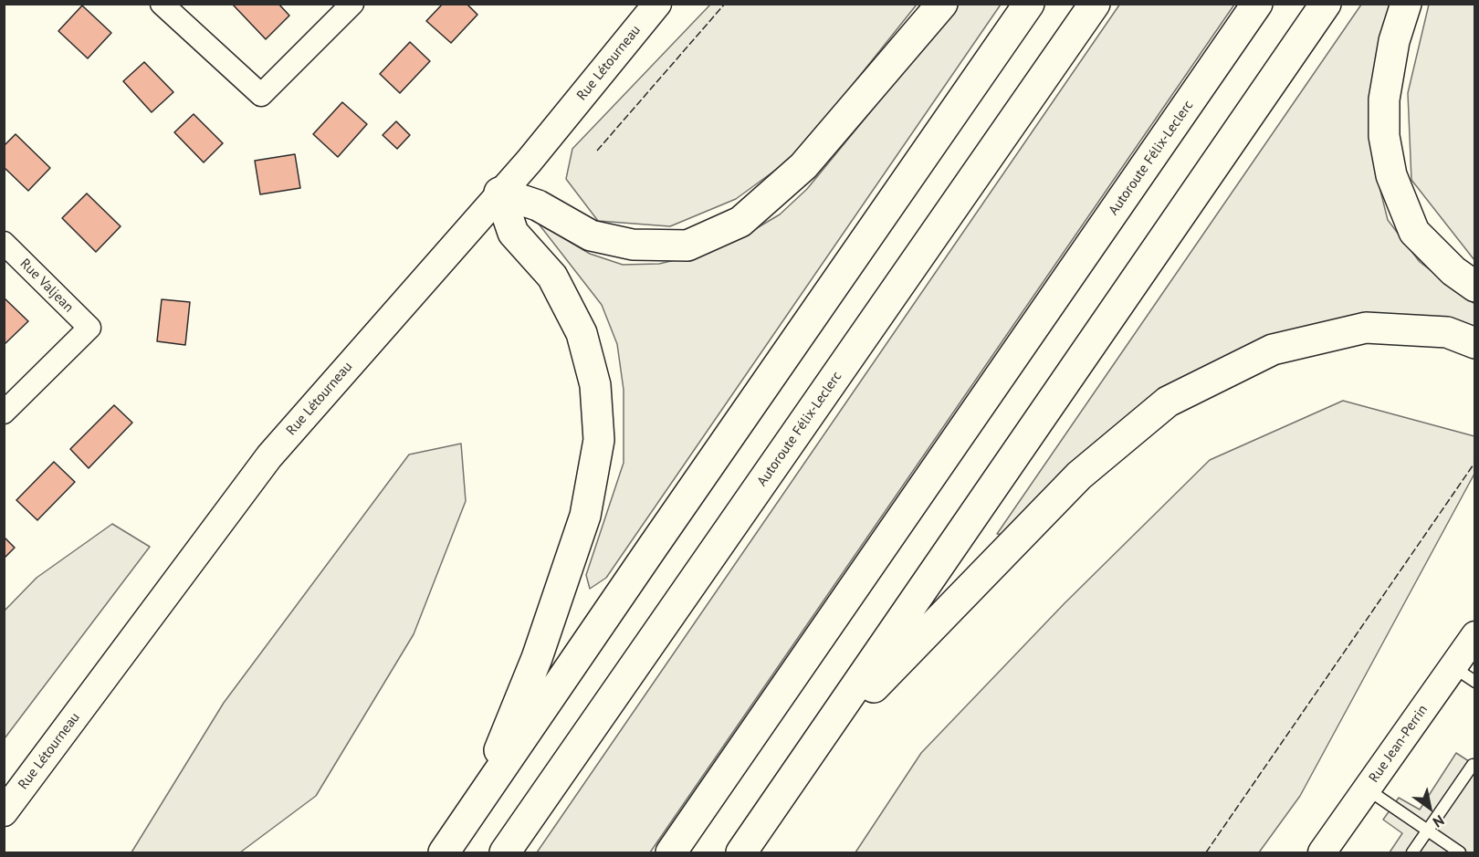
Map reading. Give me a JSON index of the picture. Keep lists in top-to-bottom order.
{
  "streets": {
    "highway": ["Autoroute Félix-Leclerc"],
    "street": ["Rue Létourneau", "Rue Valjean", "Rue Jean-Perrin"]
  },
  "north": "bottom right"
}
